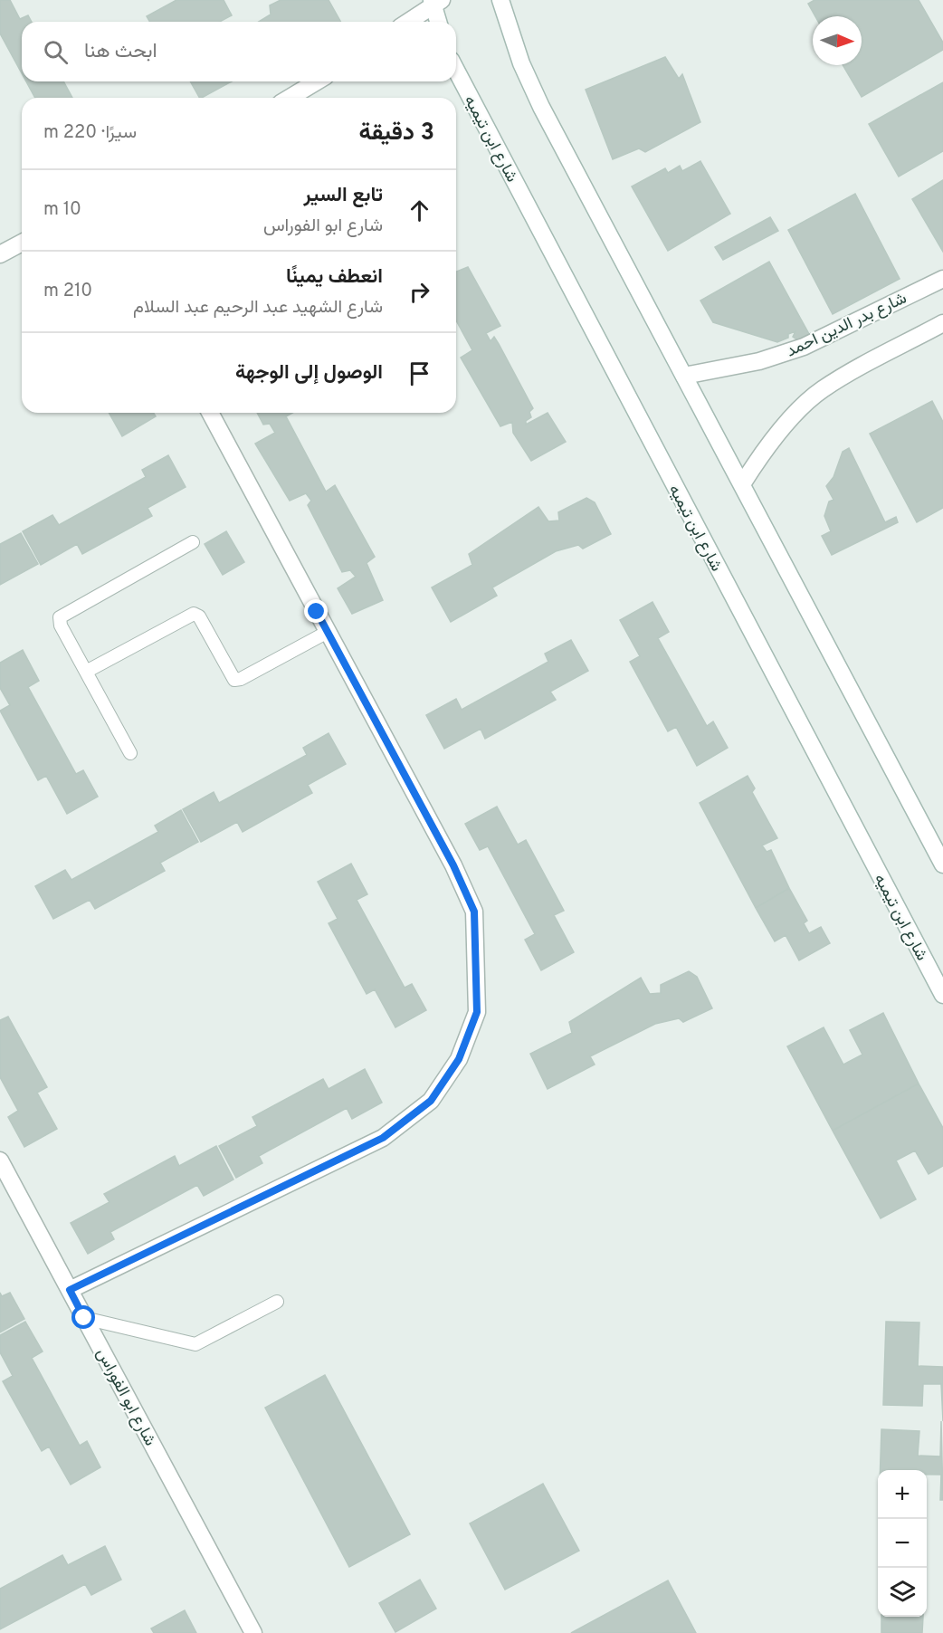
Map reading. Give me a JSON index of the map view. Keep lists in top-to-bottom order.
{
  "streets": {
    "street": ["شارع ابن تيميه", "شارع بدر الدين احمد", "شارع ابو الفوراس"]
  },
  "north": "right",
  "page": {
    "search": "ابحث هنا",
    "heading": ["3 دقيقة", "سيرًا · 220 m"],
    "list": [
      ["تابع السير", "شارع ابو الفوراس", "10 m"],
      ["انعطف يمينًا", "شارع الشهيد عبد الرحيم عبد السلام", "210 m"],
      "الوصول إلى الوجهة"
    ],
    "map_buttons": ["+", "−"]
  }
}
